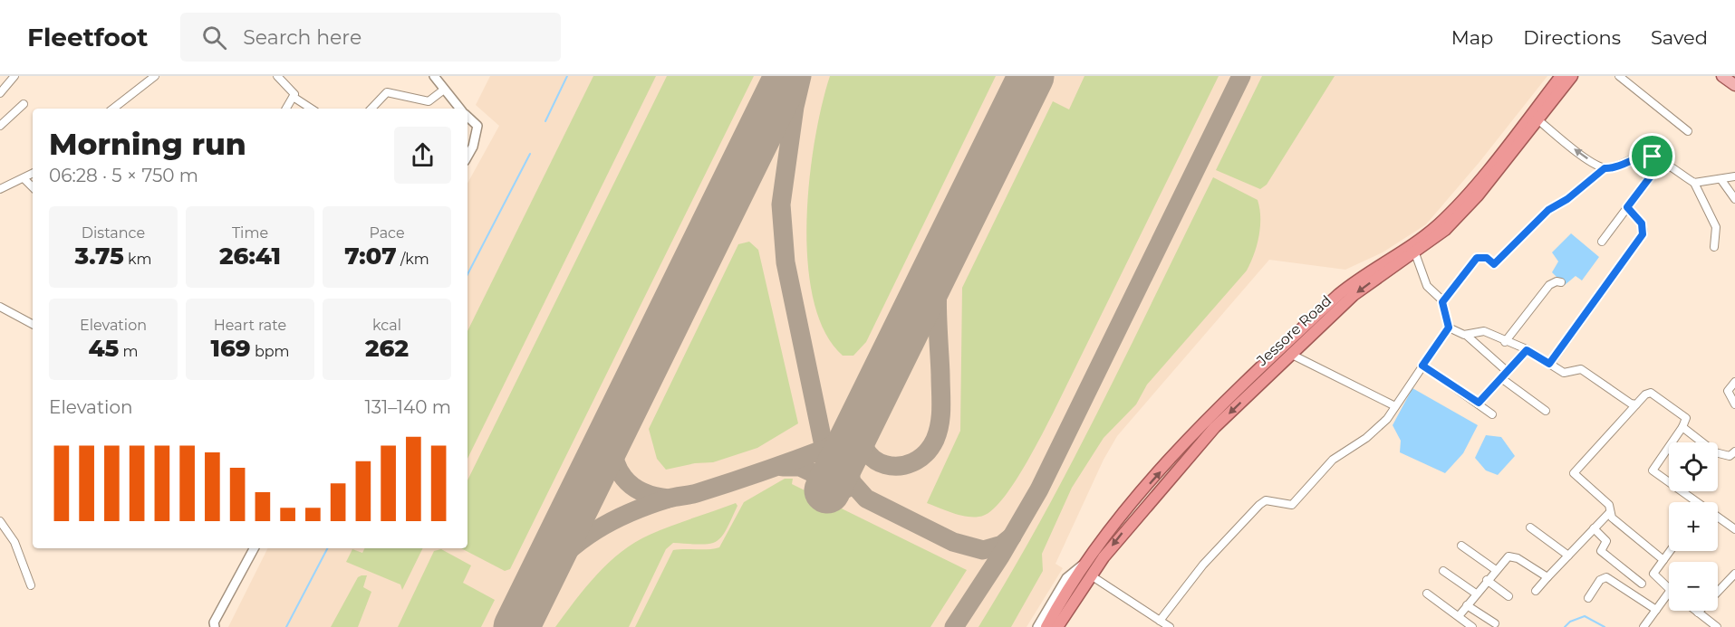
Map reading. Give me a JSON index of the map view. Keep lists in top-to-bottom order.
{
  "streets": {
    "highway": ["Jessore Road"]
  },
  "page": {
    "header": "Fleetfoot",
    "search": "Search here",
    "nav": ["Map", "Directions", "Saved"],
    "heading": ["Morning run", "06:28 · 5 × 750 m"],
    "stats": [
      ["Distance", "3.75 km"],
      ["Time", "26:41"],
      ["Pace", "7:07 /km"],
      ["Elevation", "45 m"],
      ["Heart rate", "169 bpm"],
      ["kcal", "262"]
    ],
    "chart": ["Elevation", "131–140 m"],
    "map_buttons": ["+", "−"]
  }
}
